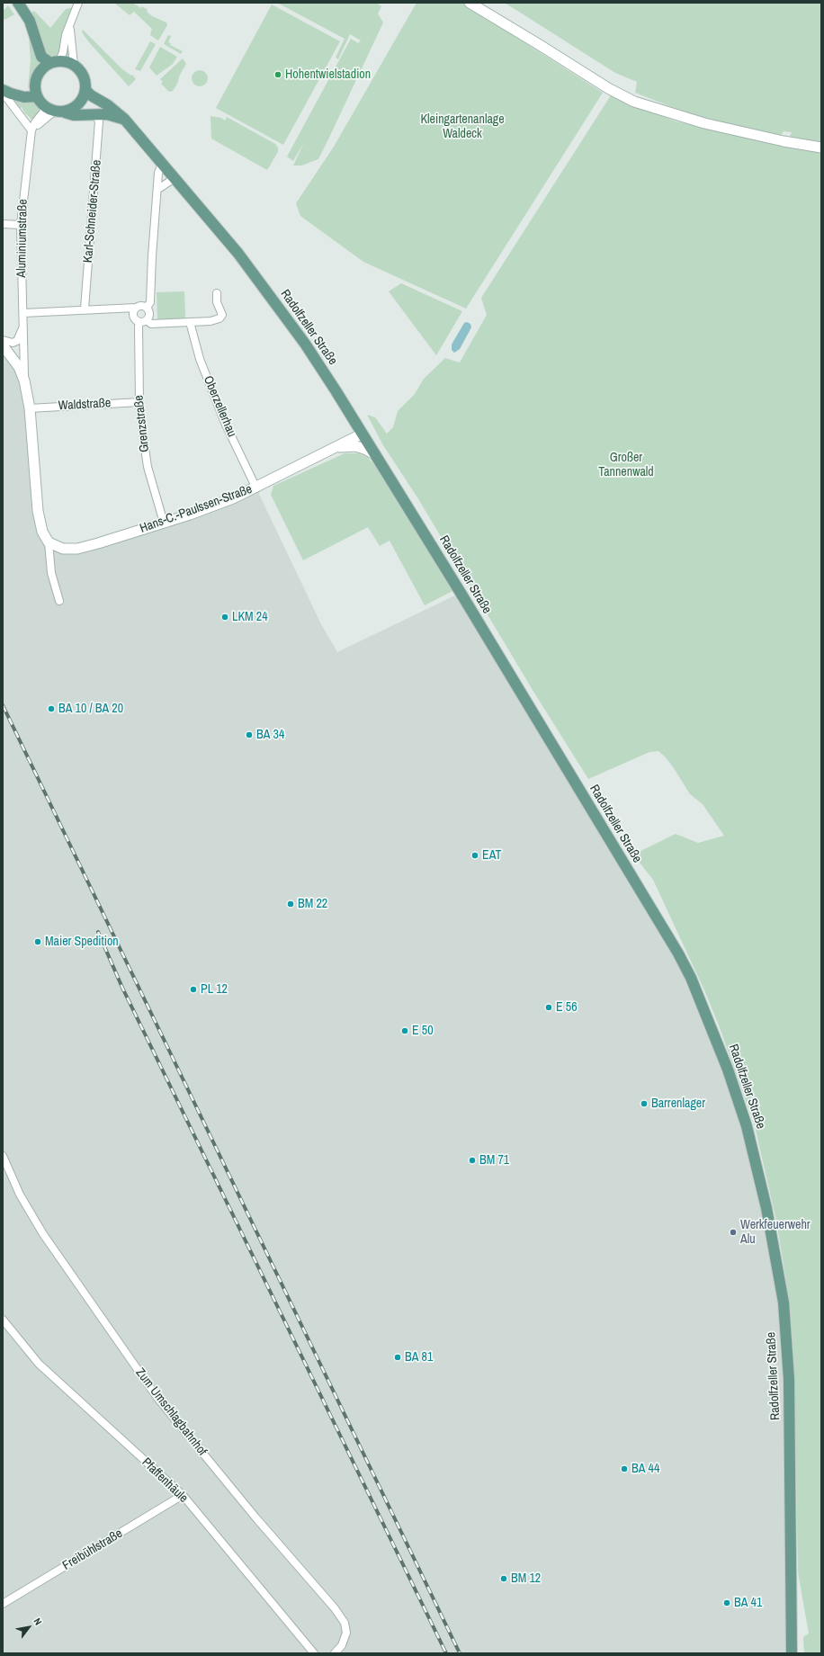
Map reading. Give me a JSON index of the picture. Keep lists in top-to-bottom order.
{
  "streets": {
    "main road": ["Radolfzeller Straße"],
    "street": [
      "Karl-Schneider-Straße",
      "Aluminiumstraße",
      "Waldstraße",
      "Oberzellerhau",
      "Grenzstraße",
      "Hans-C.-Paulssen-Straße",
      "Zum Umschlagbahnhof",
      "Pfaffenhäule",
      "Freibühlstraße"
    ]
  },
  "crossings": [
    ["Aluminiumstraße", "Radolfzeller Straße"],
    ["Aluminiumstraße", "Waldstraße"],
    ["Aluminiumstraße", "Hans-C.-Paulssen-Straße"],
    ["Radolfzeller Straße", "Hans-C.-Paulssen-Straße"],
    ["Waldstraße", "Grenzstraße"],
    ["Oberzellerhau", "Hans-C.-Paulssen-Straße"],
    ["Grenzstraße", "Hans-C.-Paulssen-Straße"],
    ["Pfaffenhäule", "Freibühlstraße"]
  ],
  "parks": ["Kleingartenanlage Waldeck", "Großer Tannenwald"],
  "places": [
    "Hohentwielstadion",
    "LKM 24",
    "BA 10 / BA 20",
    "BA 34",
    "EAT",
    "BM 22",
    "Maier Spedition",
    "PL 12",
    "E 56",
    "E 50",
    "Barrenlager",
    "BM 71",
    "Werkfeuerwehr Alu",
    "BA 81",
    "BA 44",
    "BM 12",
    "BA 41"
  ],
  "north": "top right"
}
